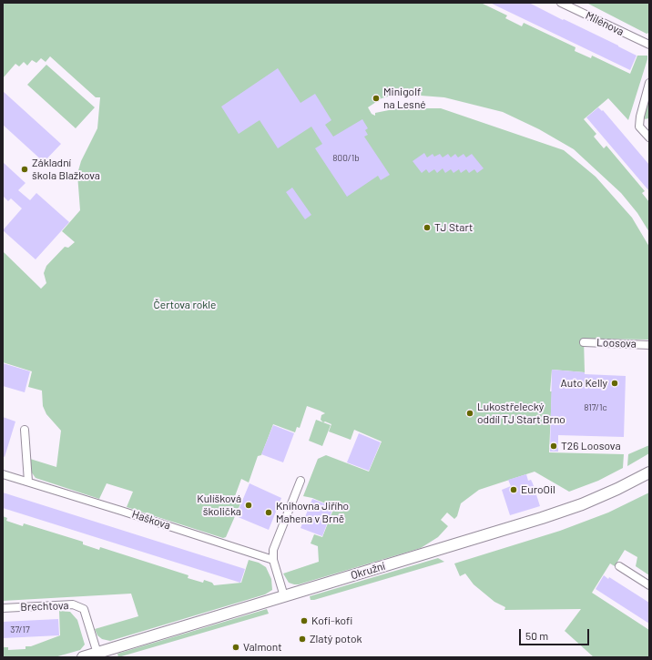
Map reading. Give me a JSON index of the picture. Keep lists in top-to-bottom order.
{
  "streets": {
    "street": [
      "Milénova",
      "Loosova",
      "Haškova",
      "Okružní",
      "Brechtova"
    ]
  },
  "crossings": [
    ["Okružní", "Brechtova"]
  ],
  "parks": ["Čertova rokle"],
  "places": [
    "Minigolf na Lesné",
    "Základní škola Blažkova",
    "TJ Start",
    "Auto Kelly",
    "Lukostřelecký oddíl TJ Start Brno",
    "T26 Loosova",
    "EuroOil",
    "Kulíšková školička",
    "Knihovna Jiřího Mahena v Brně",
    "Kofi-kofi",
    "Zlatý potok",
    "Valmont"
  ],
  "house_numbers": ["800/1b", "817/1c", "37/17"],
  "scale_bar": "50 m"
}
